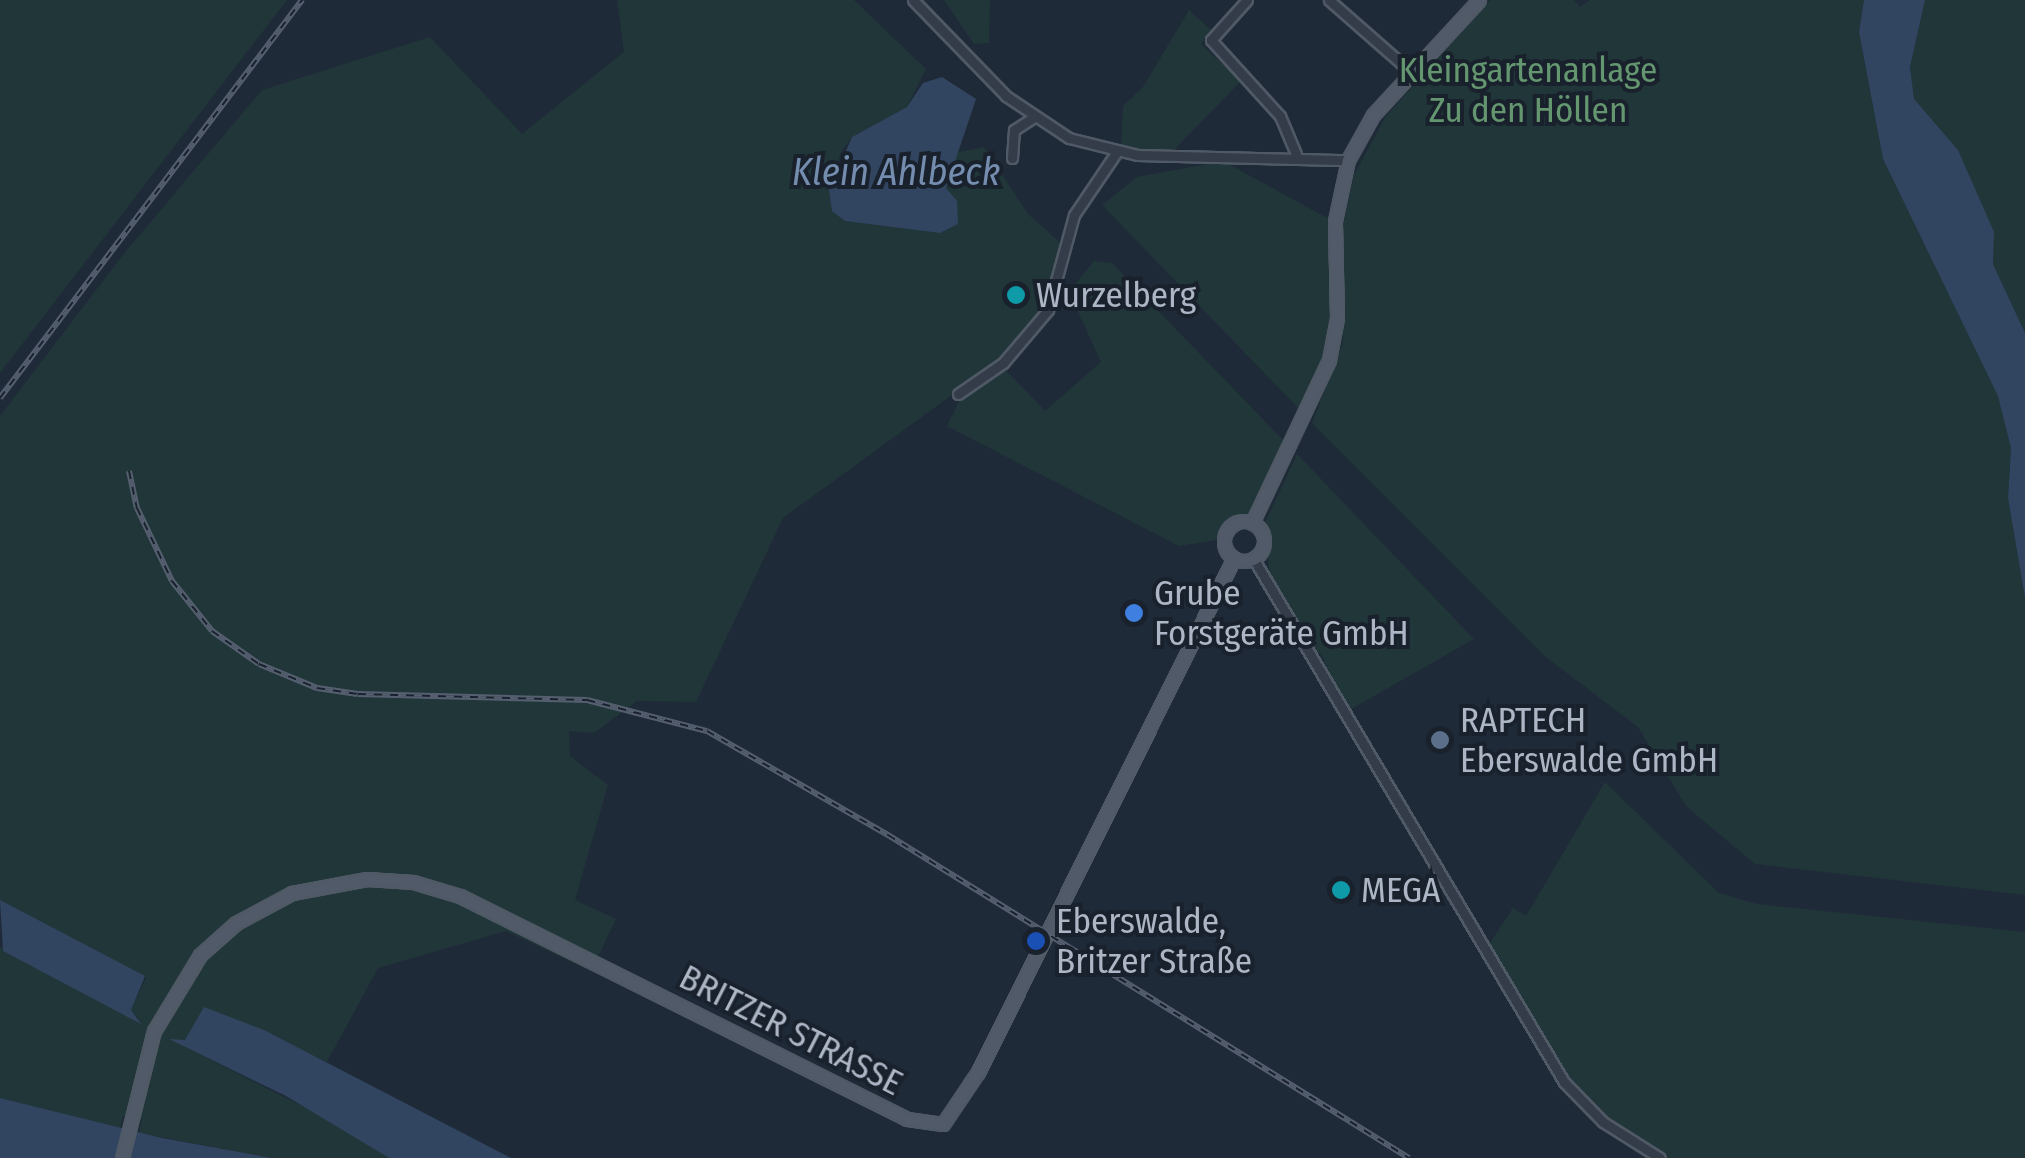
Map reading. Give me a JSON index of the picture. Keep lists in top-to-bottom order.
{
  "streets": {
    "main road": ["BRITZER STRASSE"]
  },
  "water": ["Klein Ahlbeck"],
  "parks": ["Kleingartenanlage Zu den Höllen"],
  "places": [
    "Wurzelberg",
    "Grube Forstgeräte GmbH",
    "RAPTECH Eberswalde GmbH",
    "MEGA",
    "Eberswalde, Britzer Straße"
  ]
}
